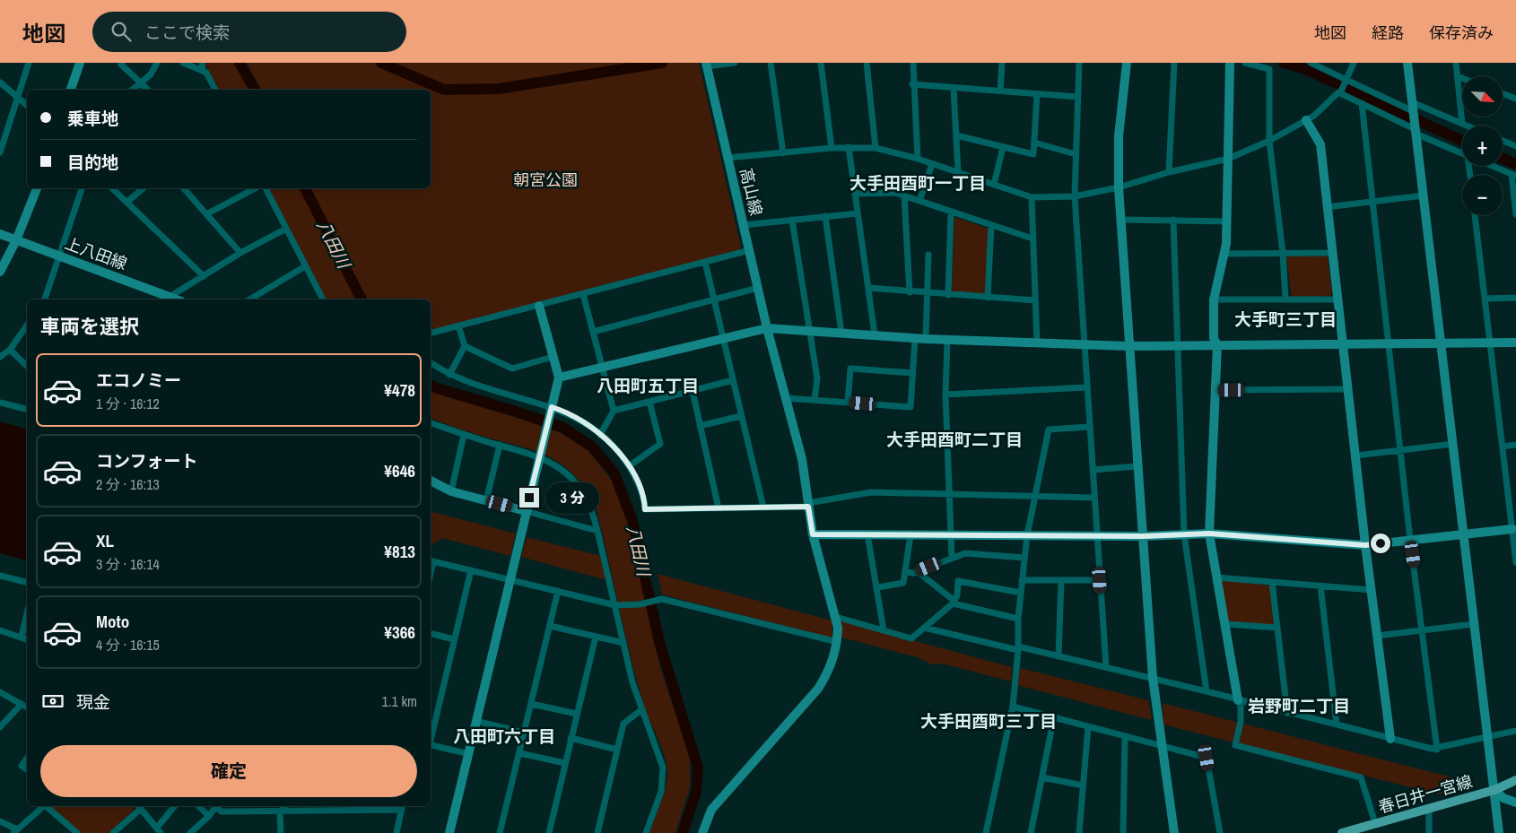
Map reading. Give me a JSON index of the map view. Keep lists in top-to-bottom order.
{
  "streets": {
    "main road": ["春日井一宮線"],
    "street": ["高山線", "上八田線"]
  },
  "districts": [
    "大手田酉町一丁目",
    "大手町三丁目",
    "八田町五丁目",
    "大手田酉町二丁目",
    "岩野町二丁目",
    "大手田酉町三丁目",
    "八田町六丁目"
  ],
  "water": ["八田川"],
  "parks": ["朝宮公園"],
  "north": "bottom right",
  "page": {
    "header": "地図",
    "search": "ここで検索",
    "nav": ["地図", "経路", "保存済み"],
    "map_buttons": ["+", "−"],
    "banner": ["乗車地", "目的地"],
    "heading": "車両を選択",
    "list": [
      {
        "name": "エコノミー",
        "note": "1 分 · 16:12",
        "value": "¥478"
      },
      {
        "name": "コンフォート",
        "note": "2 分 · 16:13",
        "value": "¥646"
      },
      {
        "name": "XL",
        "note": "3 分 · 16:14",
        "value": "¥813"
      },
      {
        "name": "Moto",
        "note": "4 分 · 16:15",
        "value": "¥366"
      }
    ],
    "bubble": "3 分",
    "pay": ["現金", "1.1 km"],
    "buttons": "確定"
  }
}
